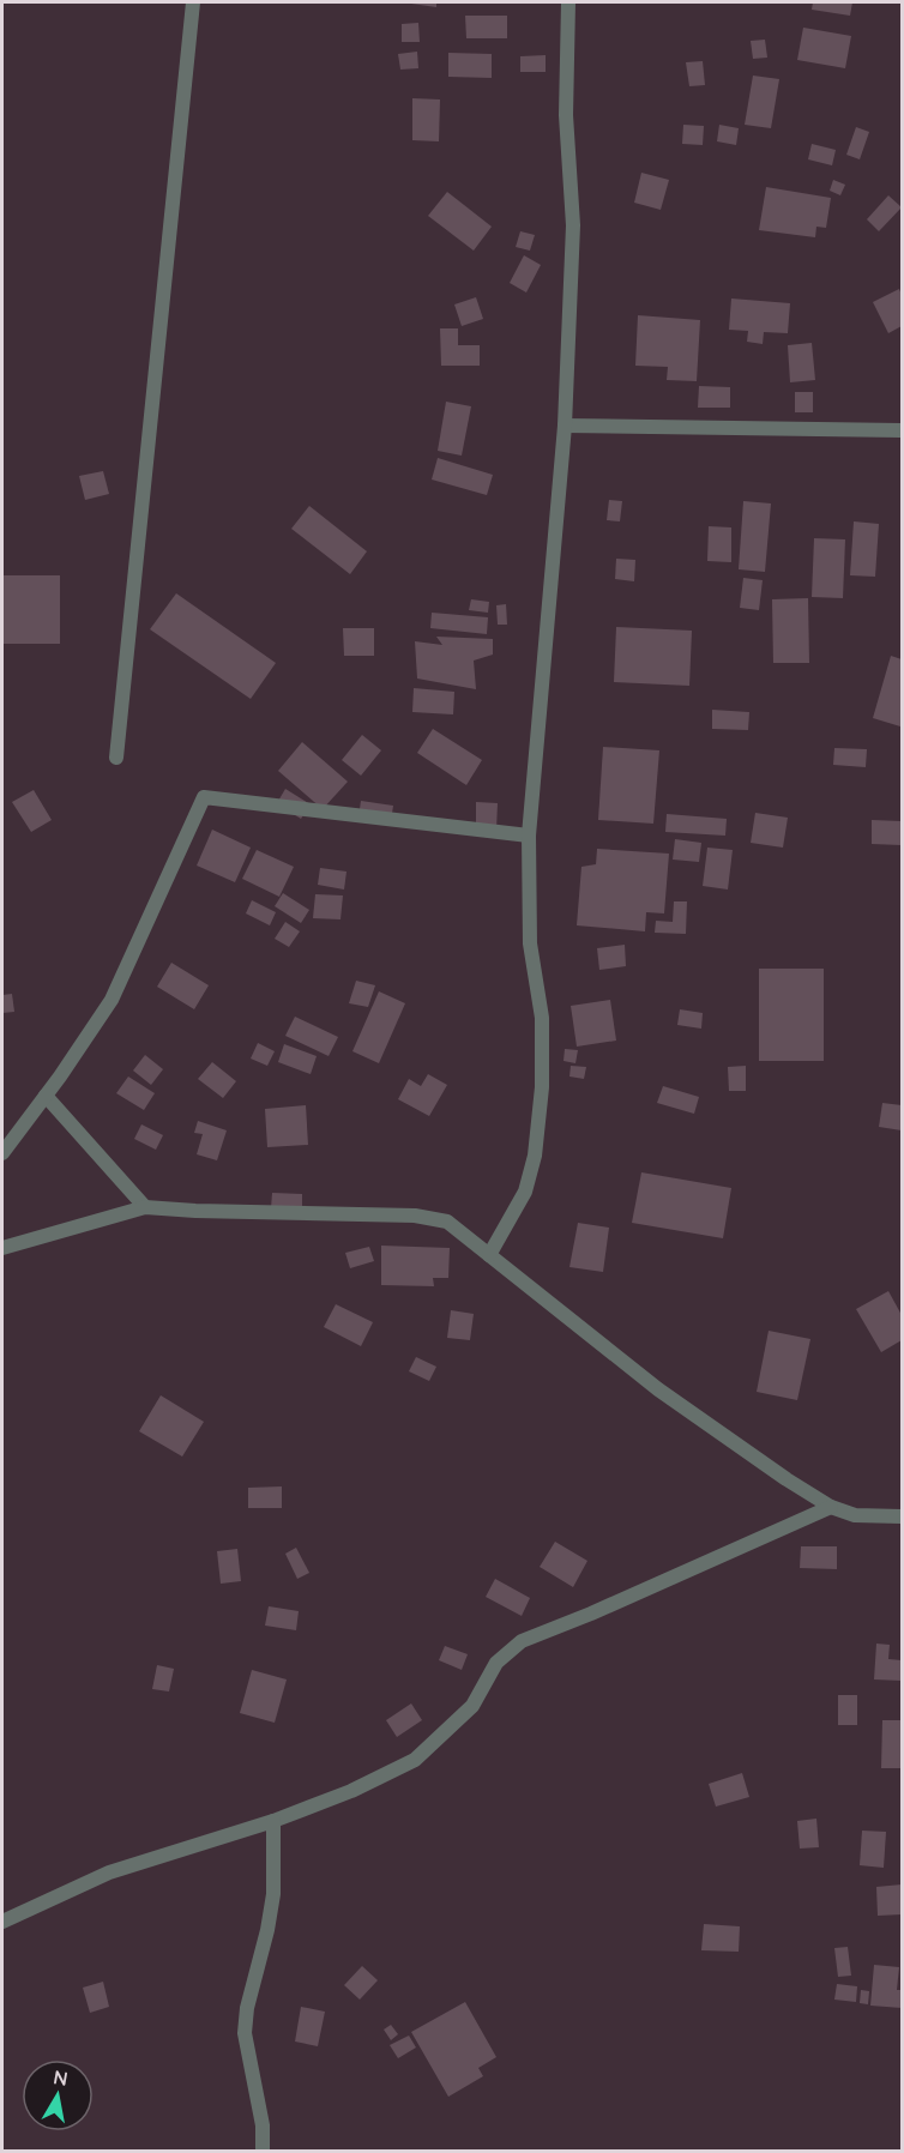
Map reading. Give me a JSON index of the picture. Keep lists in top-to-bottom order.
{
  "north": "top"
}
